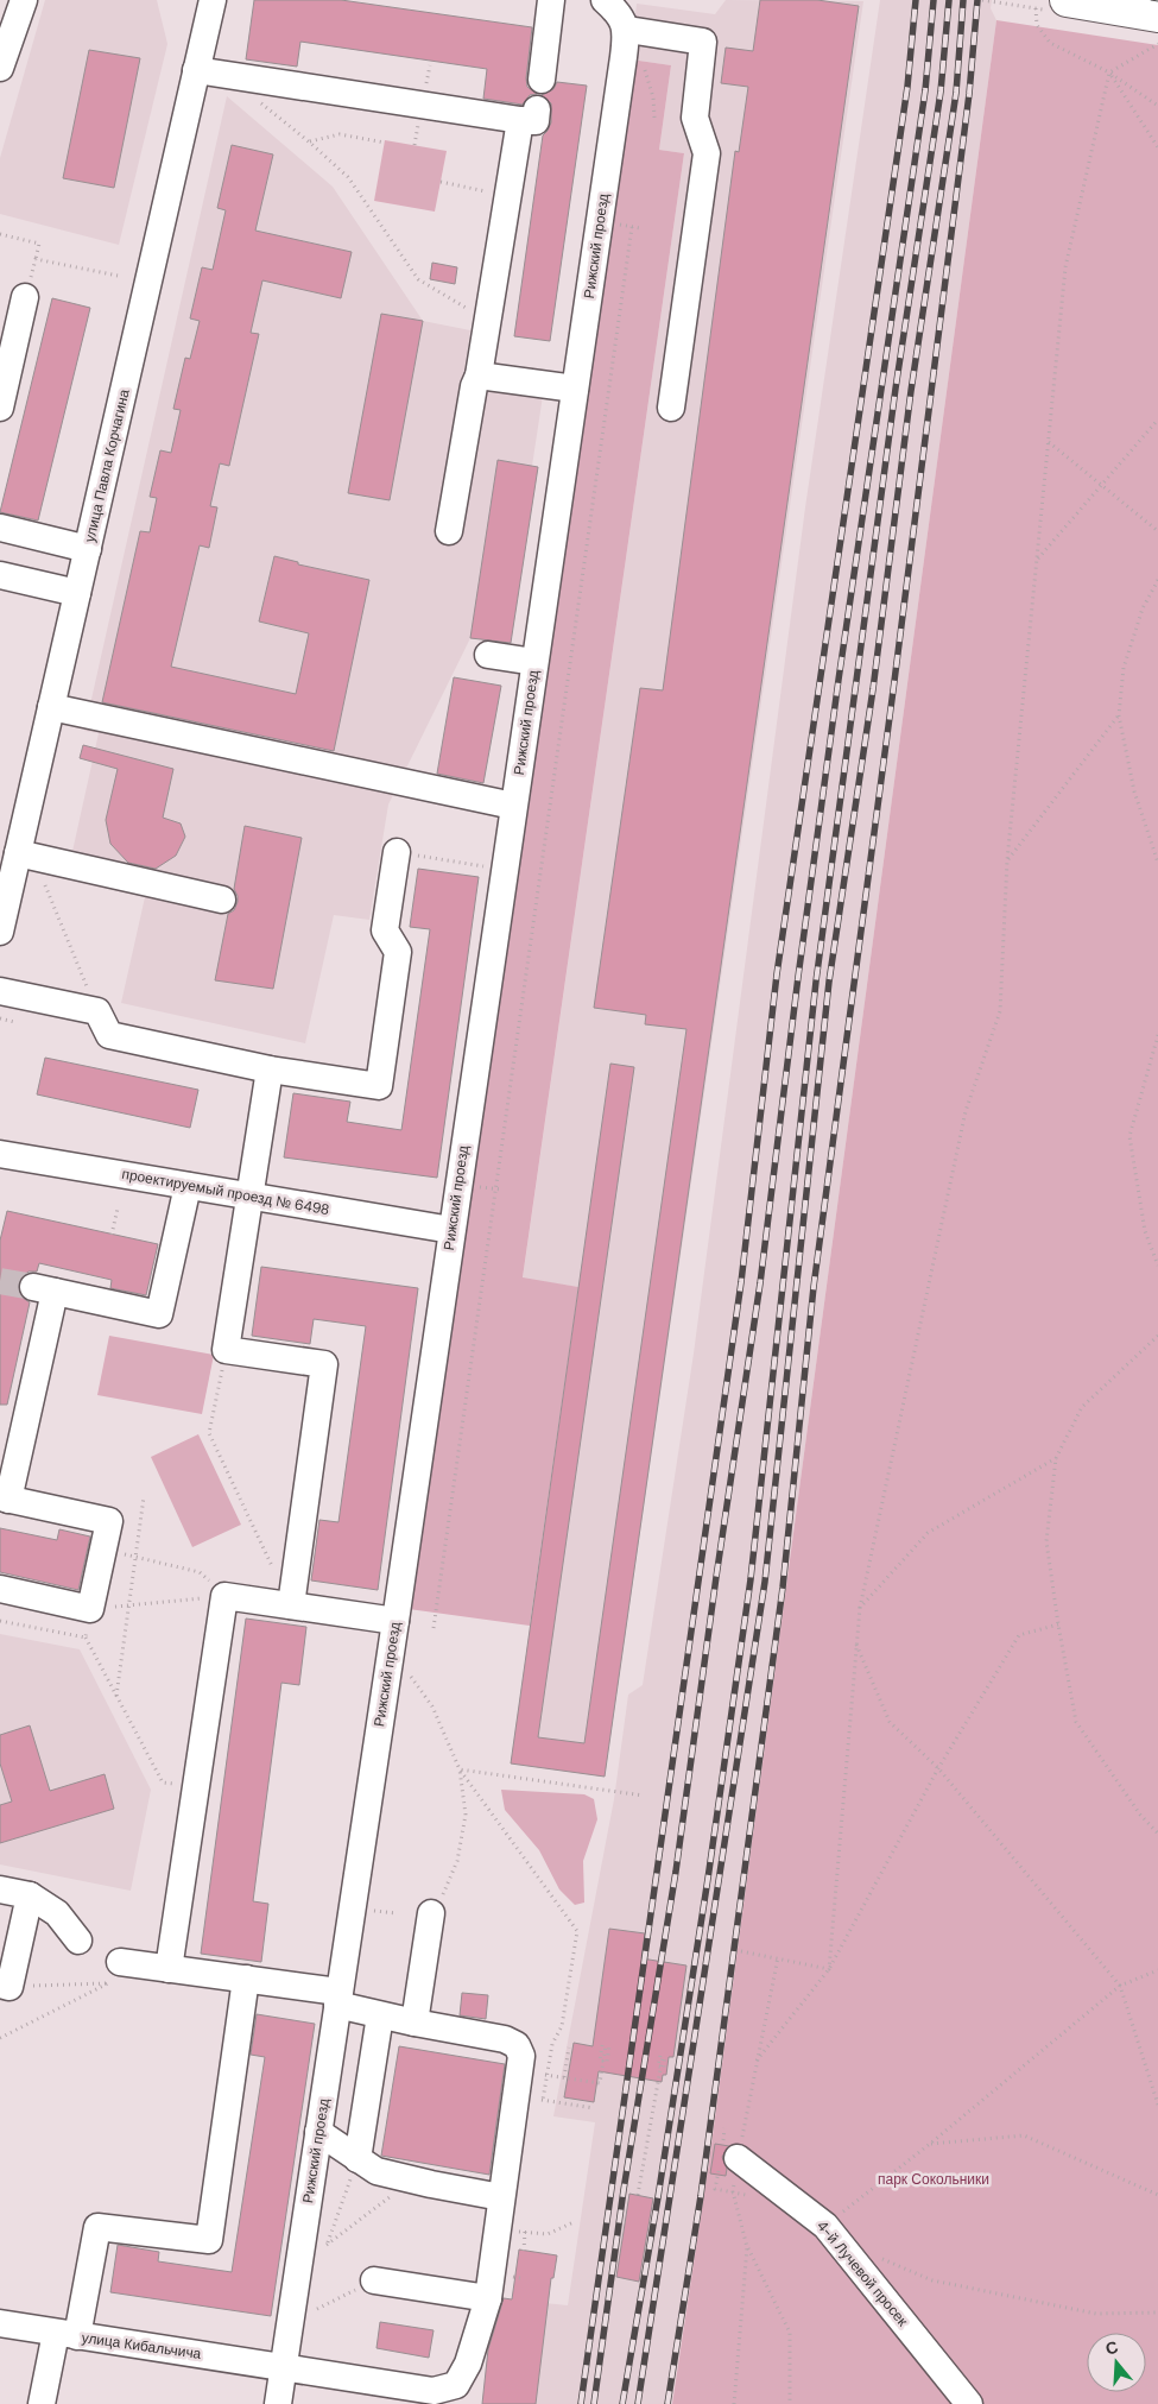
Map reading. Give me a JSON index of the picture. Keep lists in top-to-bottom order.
{
  "streets": {
    "street": [
      "Рижский проезд",
      "улица Павла Корчагина",
      "проектируемый проезд № 6498",
      "4-й Лучевой просек",
      "улица Кибальчича"
    ]
  },
  "crossings": [
    ["Рижский проезд", "проектируемый проезд № 6498"],
    ["Рижский проезд", "улица Кибальчича"]
  ],
  "parks": ["парк Сокольники"],
  "north": "top"
}
